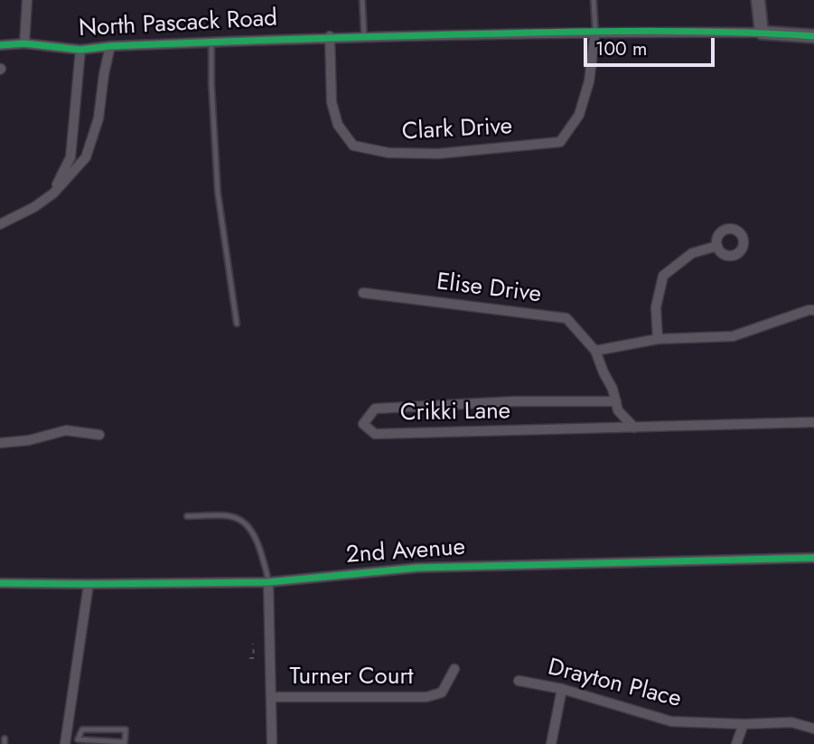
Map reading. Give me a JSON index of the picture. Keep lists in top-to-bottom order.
{
  "streets": {
    "street": [
      "North Pascack Road",
      "Clark Drive",
      "Elise Drive",
      "Crikki Lane",
      "2nd Avenue",
      "Turner Court",
      "Drayton Place"
    ]
  },
  "crossings": [
    ["North Pascack Road", "Clark Drive"],
    ["Elise Drive", "Crikki Lane"]
  ],
  "scale_bar": "100 m"
}
